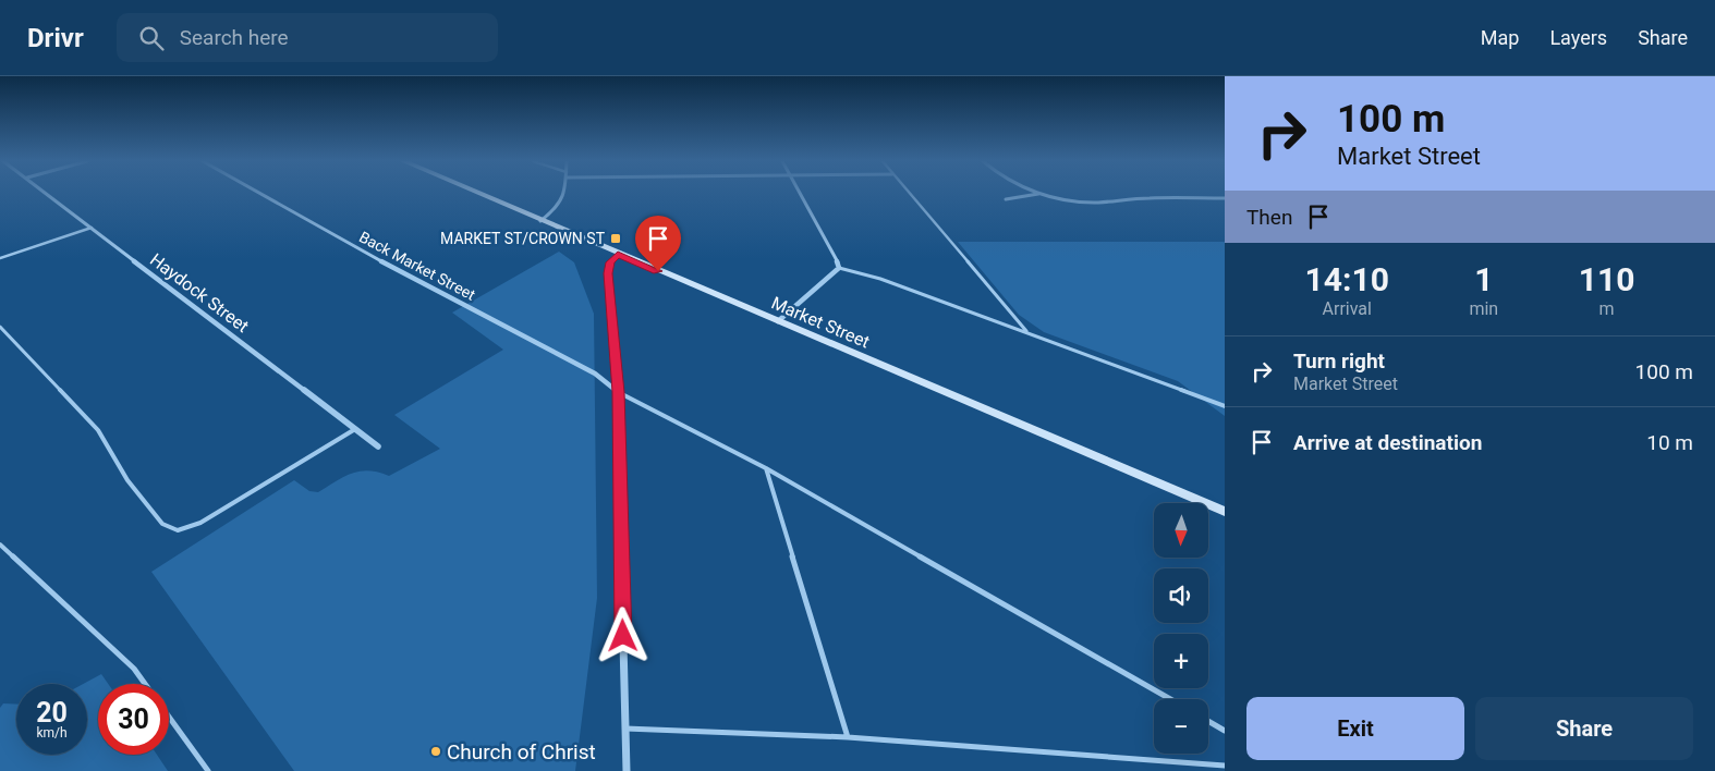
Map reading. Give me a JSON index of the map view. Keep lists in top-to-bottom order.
{
  "streets": {
    "street": ["Back Market Street", "Haydock Street", "Market Street"]
  },
  "places": {
    "transit": ["MARKET ST/CROWN ST"],
    "other": ["Church of Christ"]
  },
  "north": "bottom",
  "page": {
    "header": "Drivr",
    "search": "Search here",
    "nav": ["Map", "Layers", "Share"],
    "turn": ["100 m", "Market Street"],
    "then": "Then",
    "eta": [
      "14:10",
      "Arrival",
      "1",
      "min",
      "110",
      "m"
    ],
    "list": [
      {
        "name": "Turn right",
        "note": "Market Street",
        "value": "100 m"
      },
      {
        "name": "Arrive at destination",
        "value": "10 m"
      }
    ],
    "map_buttons": ["+", "−"],
    "speed": "20 km/h",
    "limit": "30",
    "buttons": ["Exit", "Share"]
  }
}
